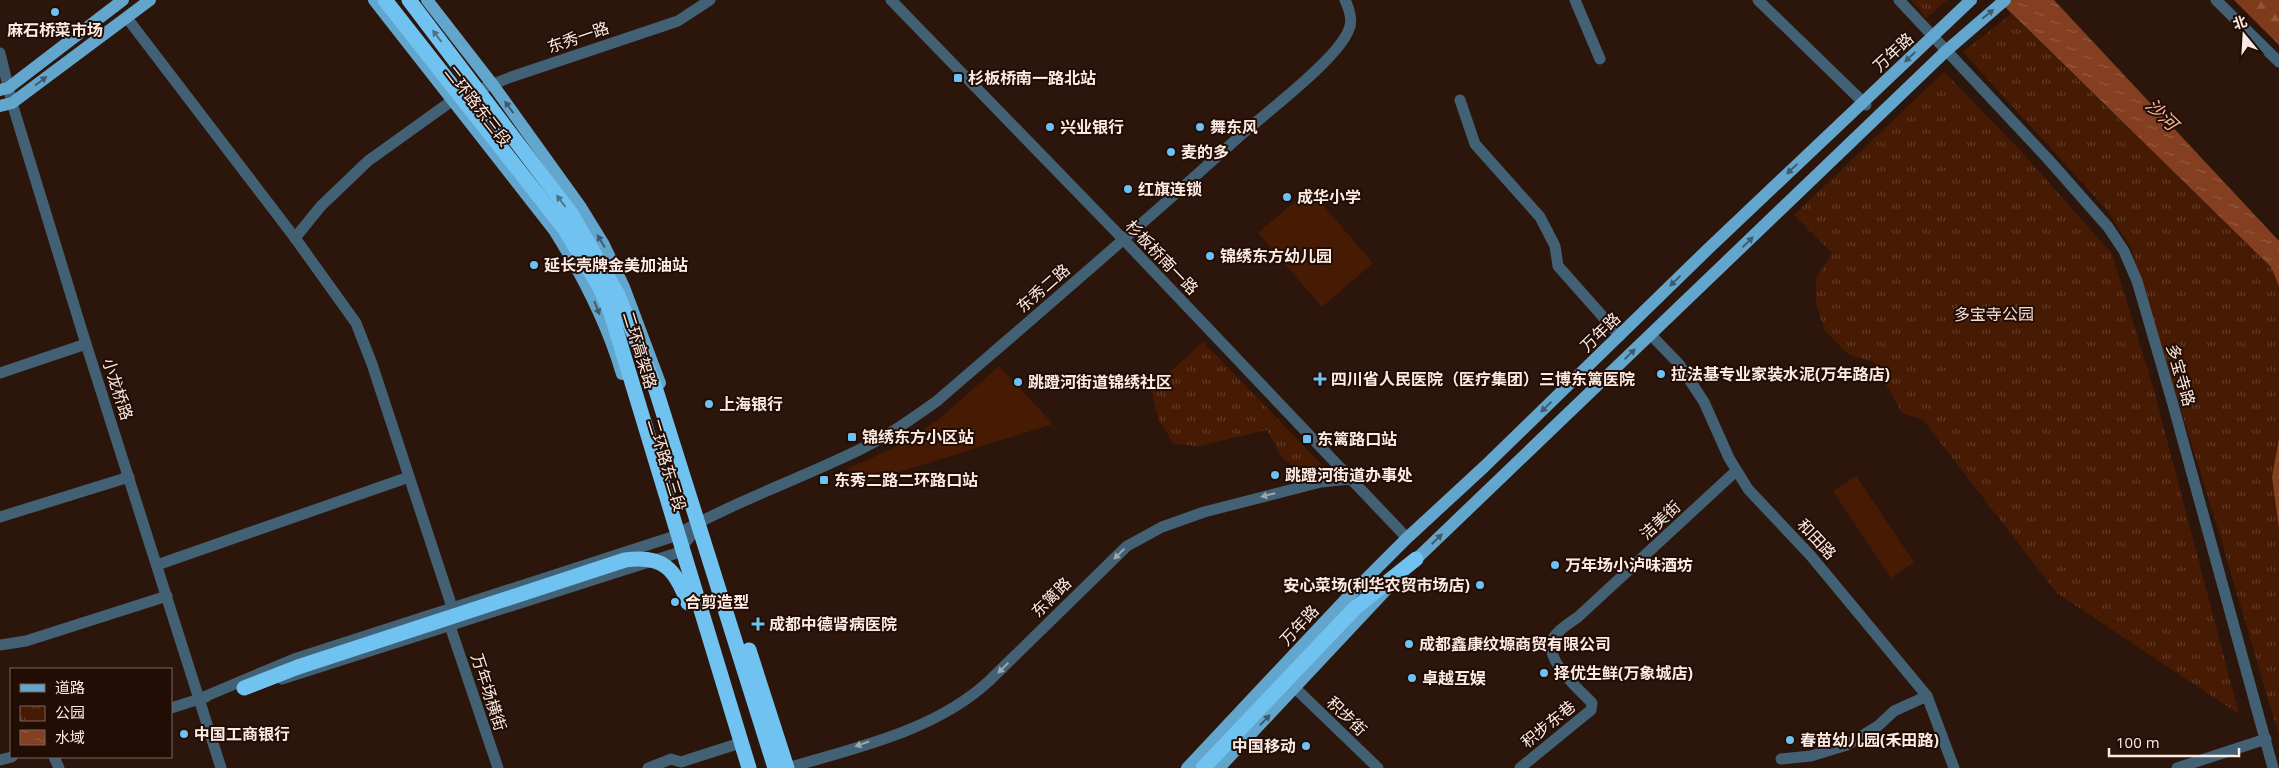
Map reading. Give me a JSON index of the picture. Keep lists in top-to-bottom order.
{
  "streets": {
    "highway": ["二环高架路"],
    "main road": ["万年路", "二环路东三段"],
    "street": [
      "东秀一路",
      "杉板桥南一路",
      "东秀二路",
      "多宝寺路",
      "小龙桥路",
      "洁美街",
      "和田路",
      "东篱路",
      "万年场横街",
      "积步街",
      "积步东巷"
    ]
  },
  "crossings": [
    ["东秀一路", "二环路东三段"],
    ["万年路", "杉板桥南一路"],
    ["万年路", "多宝寺路"],
    ["二环路东三段", "东秀二路"],
    ["二环路东三段", "二环高架路"],
    ["杉板桥南一路", "东秀二路"],
    ["杉板桥南一路", "东篱路"],
    ["东秀二路", "二环高架路"],
    ["东秀二路", "小龙桥路"],
    ["洁美街", "和田路"],
    ["洁美街", "积步东巷"]
  ],
  "one_way": ["东篱路"],
  "water": ["沙河"],
  "parks": ["多宝寺公园"],
  "places": {
    "other": [
      "麻石桥菜市场",
      "兴业银行",
      "舞东风",
      "麦的多",
      "红旗连锁",
      "成华小学",
      "锦绣东方幼儿园",
      "延长壳牌金美加油站",
      "拉法基专业家装水泥(万年路店)",
      "跳蹬河街道锦绣社区",
      "上海银行",
      "跳蹬河街道办事处",
      "万年场小泸味酒坊",
      "安心菜场(利华农贸市场店)",
      "合剪造型",
      "成都鑫康纹塬商贸有限公司",
      "择优生鲜(万象城店)",
      "卓越互娱",
      "中国工商银行",
      "春苗幼儿园(禾田路)",
      "中国移动"
    ],
    "transit": [
      "杉板桥南一路北站",
      "锦绣东方小区站",
      "东篱路口站",
      "东秀二路二环路口站"
    ],
    "health": ["四川省人民医院（医疗集团）三博东篱医院", "成都中德肾病医院"]
  },
  "legend": ["道路", "公园", "水域"],
  "scale_bar": "100 m",
  "north": "top"
}
